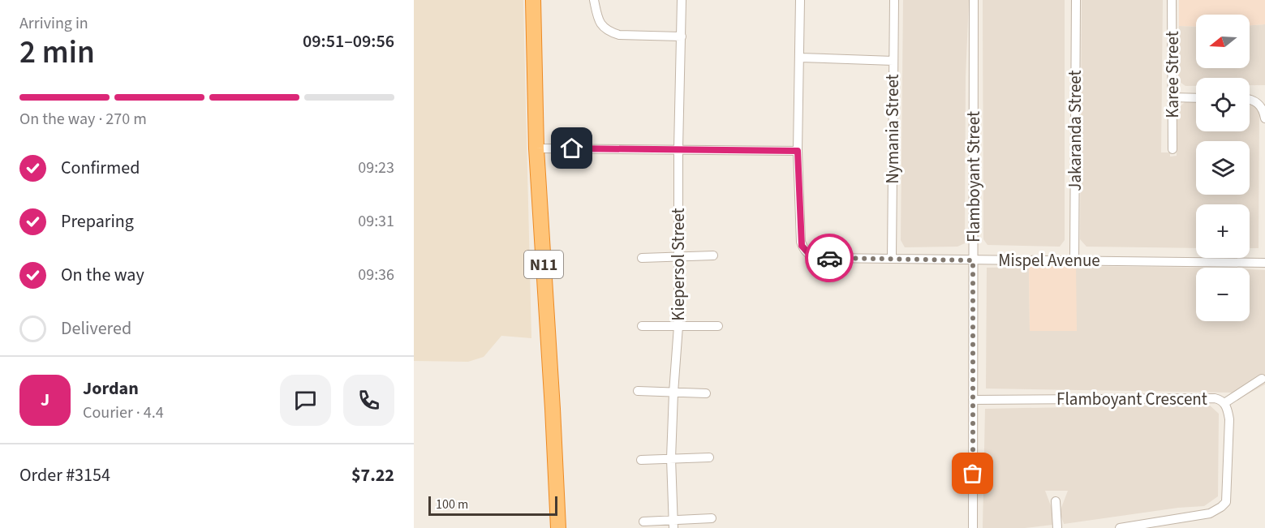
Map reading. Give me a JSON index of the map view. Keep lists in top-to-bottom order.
{
  "streets": {
    "highway": ["N11"],
    "street": [
      "Karee Street",
      "Nymania Street",
      "Jakaranda Street",
      "Flamboyant Street",
      "Mispel Avenue",
      "Kiepersol Street",
      "Flamboyant Crescent"
    ]
  },
  "crossings": [
    ["Nymania Street", "Mispel Avenue"],
    ["Jakaranda Street", "Mispel Avenue"],
    ["Flamboyant Street", "Mispel Avenue"],
    ["Flamboyant Street", "Flamboyant Crescent"]
  ],
  "scale_bar": "100 m",
  "north": "left",
  "page": {
    "heading": ["2 min", "Arriving in", "09:51–09:56"],
    "panel": [
      "Jordan",
      "Courier · 4.4",
      "Order #3154",
      "$7.22"
    ],
    "map_buttons": ["+", "−"],
    "bar": "On the way · 270 m",
    "list": [
      ["Confirmed", "09:23"],
      ["Preparing", "09:31"],
      ["On the way", "09:36"],
      "Delivered"
    ],
    "round": "J",
    "scale": "100 m"
  }
}
